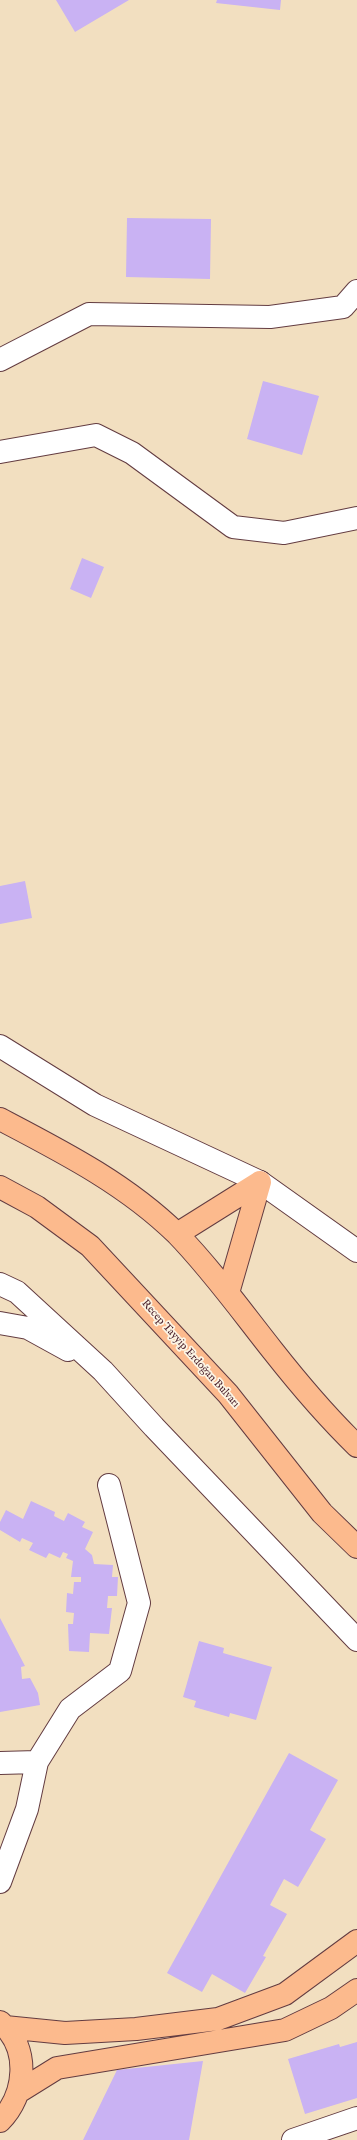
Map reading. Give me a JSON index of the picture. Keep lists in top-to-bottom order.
{
  "streets": {
    "main road": ["Recep Tayyip Erdoğan Bulvarı"]
  }
}
